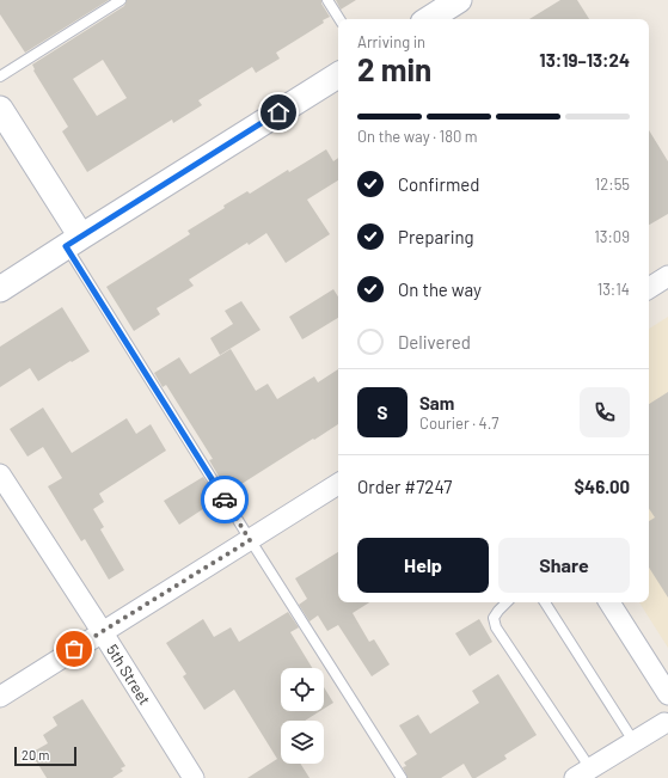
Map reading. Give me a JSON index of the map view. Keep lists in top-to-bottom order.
{
  "streets": {
    "street": ["5th Street"]
  },
  "scale_bar": "20 m",
  "page": {
    "heading": ["2 min", "Arriving in", "13:19–13:24"],
    "panel": [
      "Sam",
      "Courier · 4.7",
      "Order #7247",
      "$46.00"
    ],
    "bar": "On the way · 180 m",
    "list": [
      ["Confirmed", "12:55"],
      ["Preparing", "13:09"],
      ["On the way", "13:14"],
      "Delivered"
    ],
    "round": "S",
    "buttons": ["Help", "Share"],
    "scale": "20 m"
  }
}
